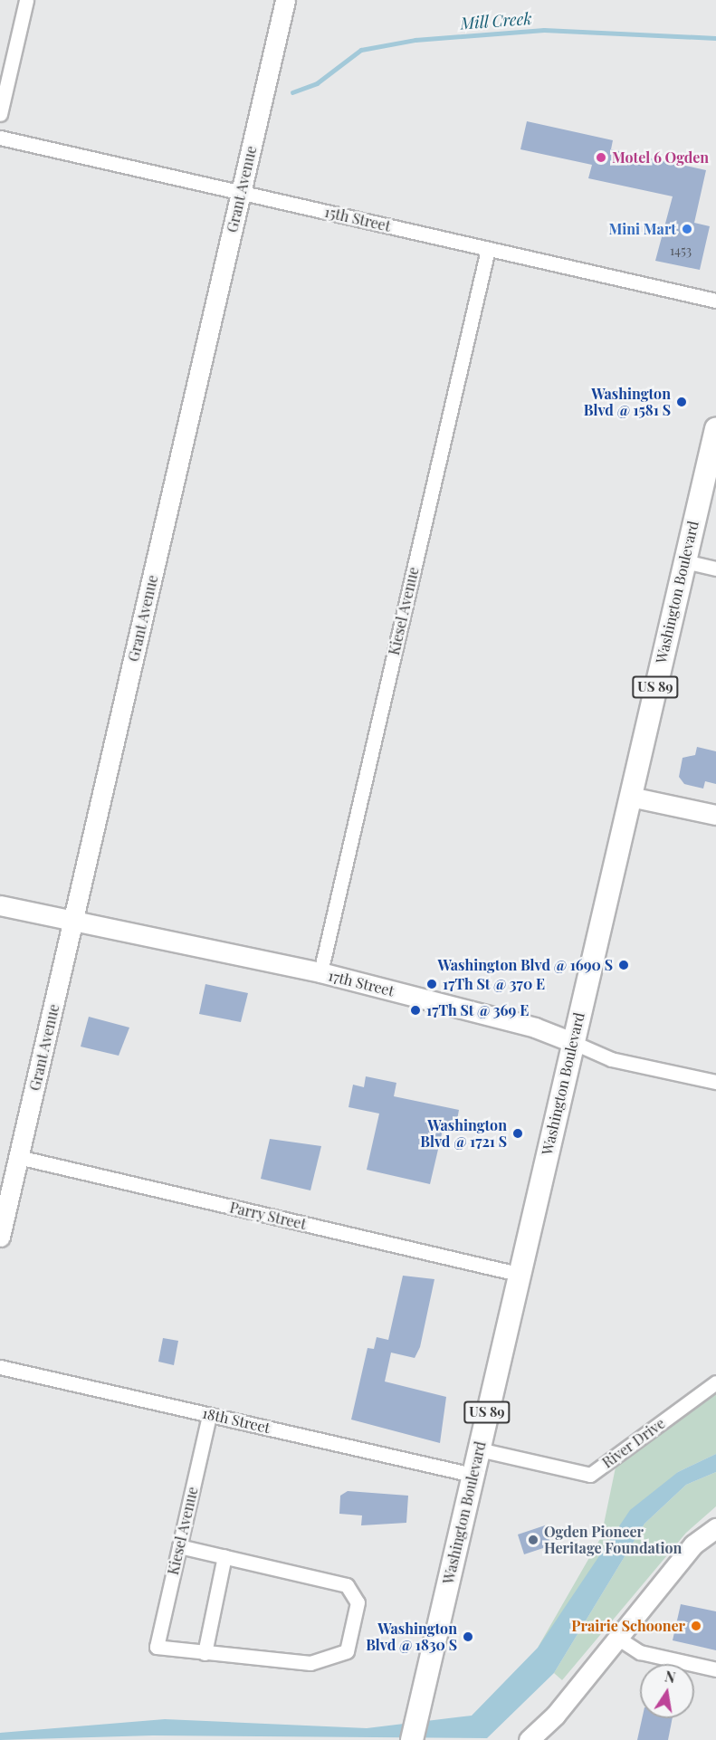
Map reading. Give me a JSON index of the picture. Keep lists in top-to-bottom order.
{
  "streets": {
    "main road": ["Washington Boulevard", "US 89"],
    "street": [
      "Grant Avenue",
      "15th Street",
      "Kiesel Avenue",
      "17th Street",
      "Parry Street",
      "18th Street",
      "River Drive"
    ]
  },
  "crossings": [
    ["Grant Avenue", "15th Street"],
    ["Grant Avenue", "17th Street"],
    ["Grant Avenue", "Parry Street"],
    ["15th Street", "Kiesel Avenue"],
    ["Washington Boulevard", "17th Street"],
    ["Washington Boulevard", "Parry Street"],
    ["Washington Boulevard", "18th Street"],
    ["Washington Boulevard", "River Drive"],
    ["Kiesel Avenue", "17th Street"],
    ["Kiesel Avenue", "18th Street"]
  ],
  "water": ["Mill Creek"],
  "places": [
    "Motel 6 Ogden",
    "Mini Mart",
    "Washington Blvd @ 1581 S",
    "Washington Blvd @ 1690 S",
    "17Th St @ 370 E",
    "17Th St @ 369 E",
    "Washington Blvd @ 1721 S",
    "Ogden Pioneer Heritage Foundation",
    "Prairie Schooner",
    "Washington Blvd @ 1830 S"
  ],
  "house_numbers": ["1453"],
  "north": "top"
}
